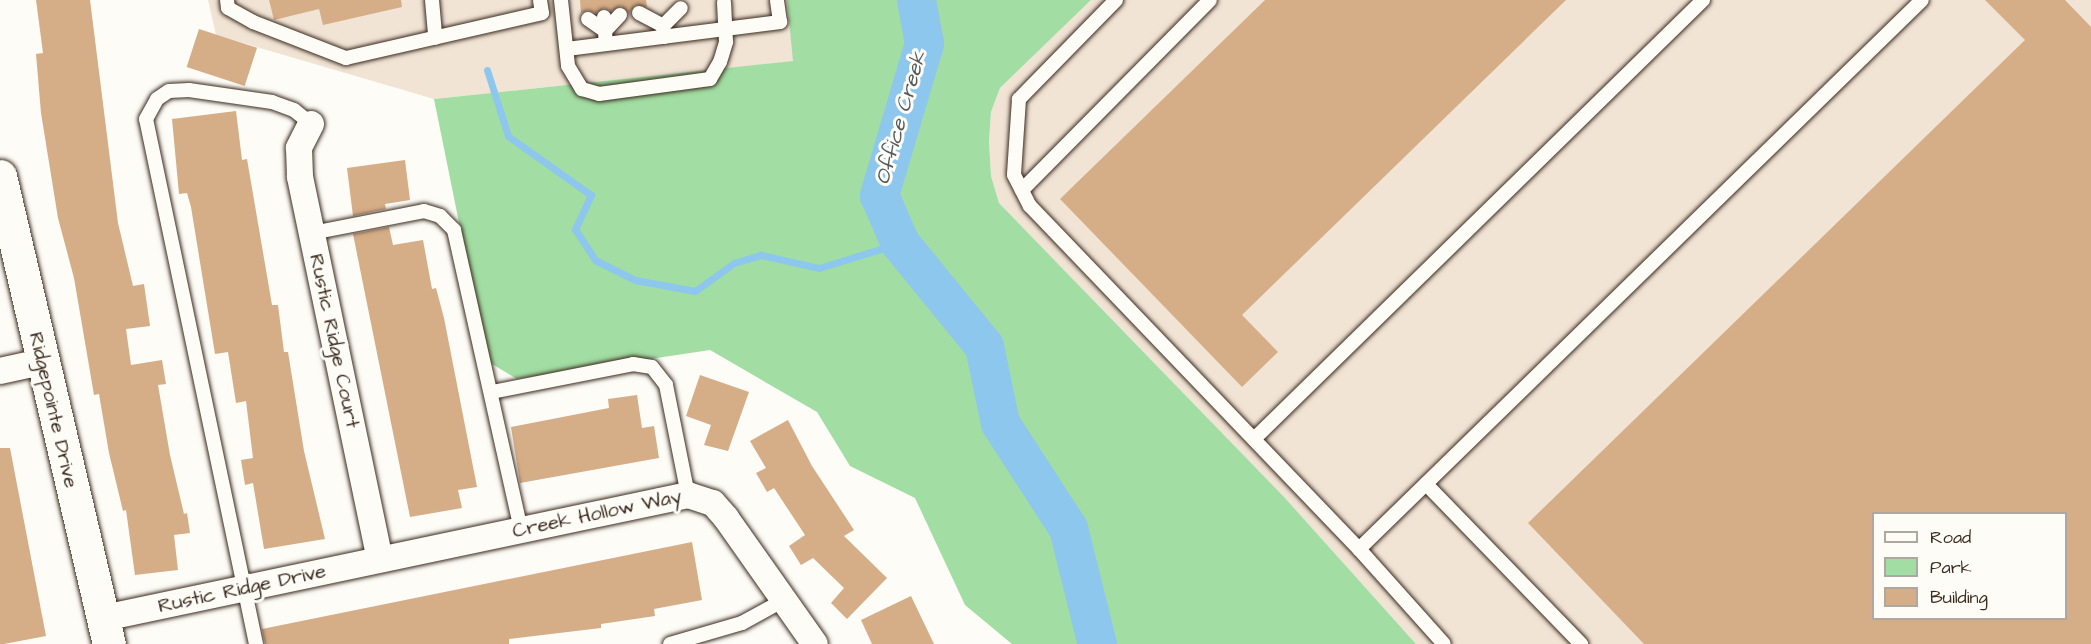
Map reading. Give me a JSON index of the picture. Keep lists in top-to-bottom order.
{
  "streets": {
    "street": [
      "Rustic Ridge Court",
      "Ridgepointe Drive",
      "Creek Hollow Way",
      "Rustic Ridge Drive"
    ]
  },
  "crossings": [
    ["Rustic Ridge Court", "Creek Hollow Way"],
    ["Rustic Ridge Court", "Rustic Ridge Drive"],
    ["Ridgepointe Drive", "Rustic Ridge Drive"],
    ["Creek Hollow Way", "Rustic Ridge Drive"]
  ],
  "water": ["Office Creek"],
  "legend": ["Road", "Park", "Building"]
}
